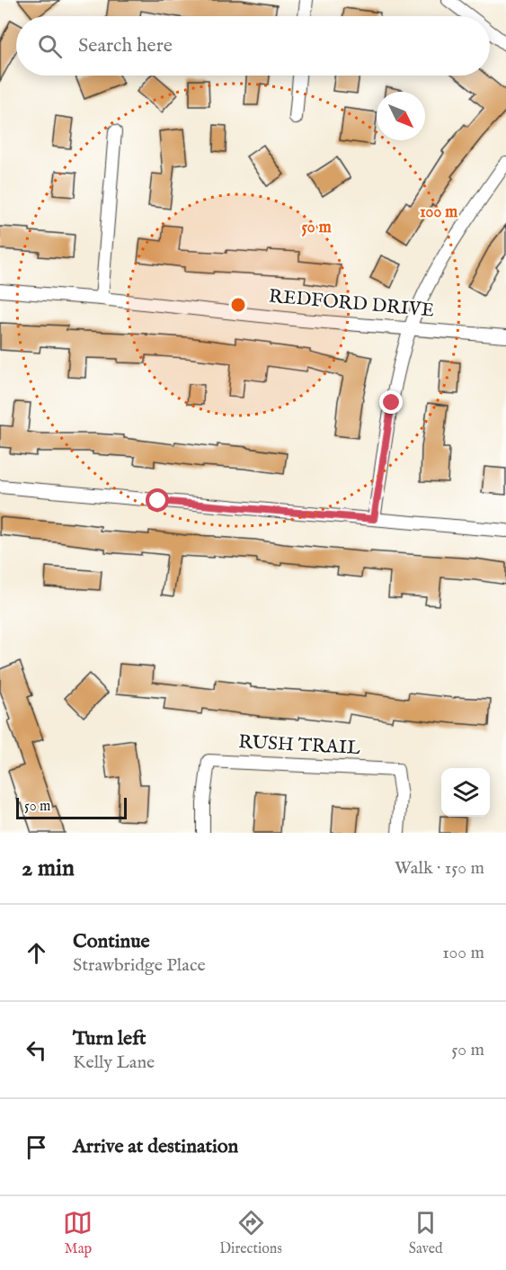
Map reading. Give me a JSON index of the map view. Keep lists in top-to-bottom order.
{
  "streets": {
    "street": ["REDFORD DRIVE", "RUSH TRAIL"]
  },
  "scale_bar": "50 m",
  "north": "bottom right",
  "page": {
    "search": "Search here",
    "scale": "50 m",
    "heading": ["2 min", "Walk · 150 m"],
    "list": [
      ["Continue", "Strawbridge Place", "100 m"],
      ["Turn left", "Kelly Lane", "50 m"],
      "Arrive at destination"
    ],
    "nav": ["Map", "Directions", "Saved"]
  },
  "rings": ["100 m", "50 m"]
}
